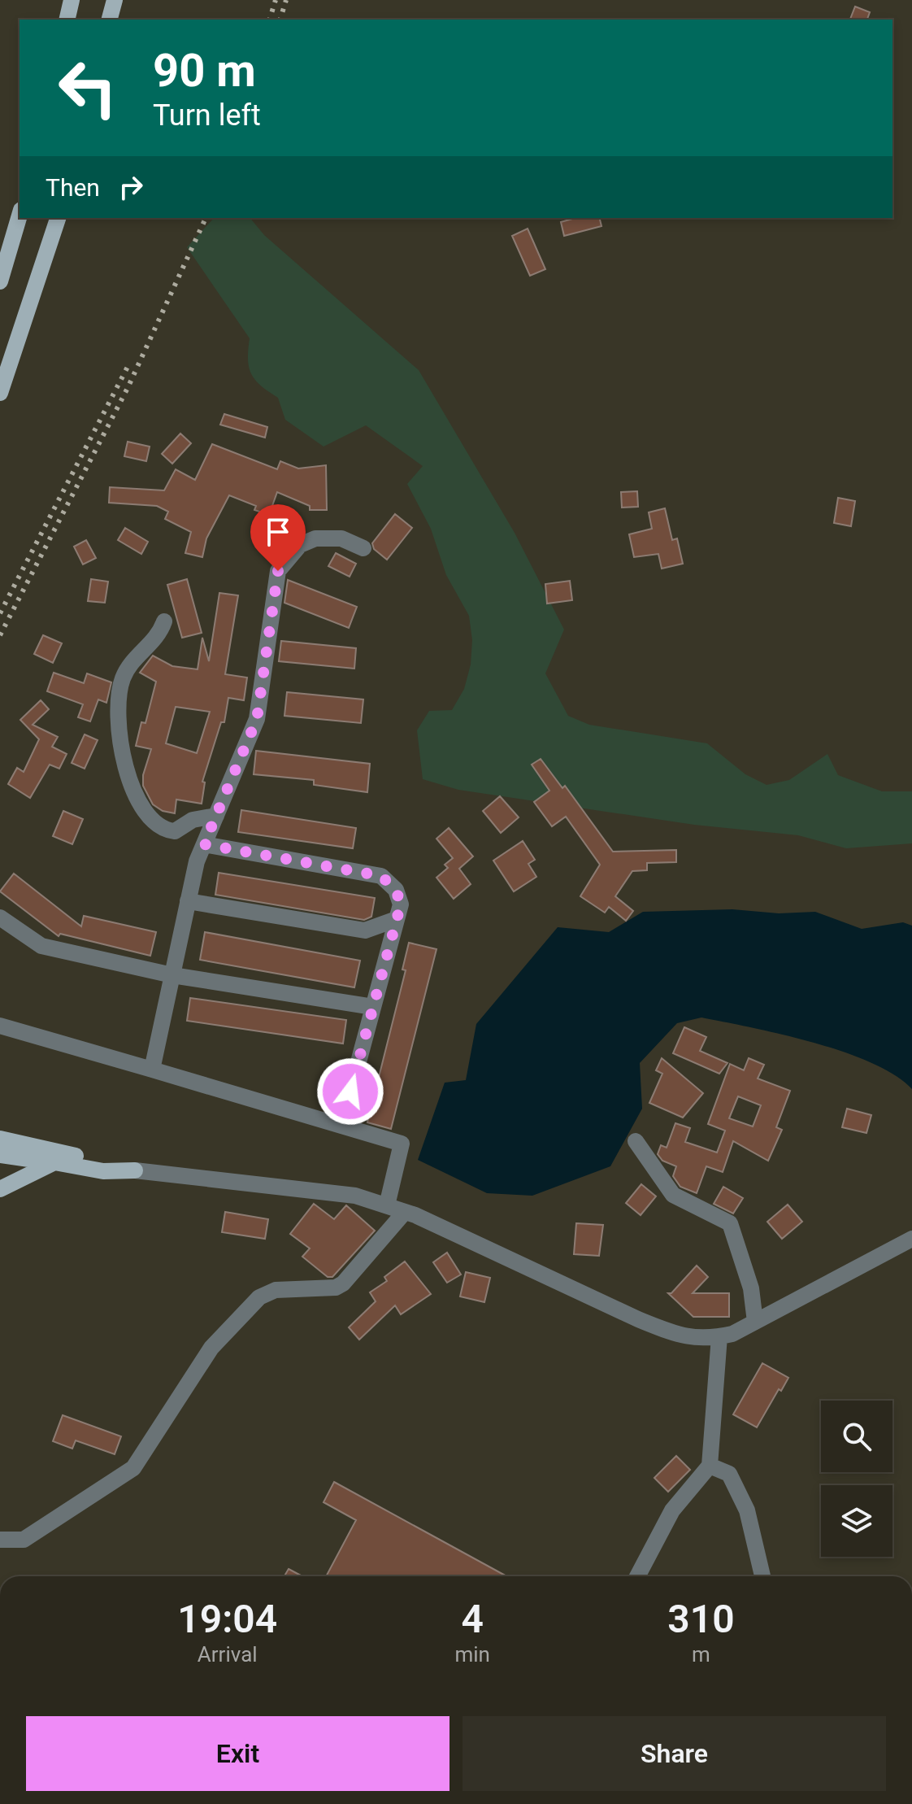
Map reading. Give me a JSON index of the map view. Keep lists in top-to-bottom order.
{
  "page": {
    "turn": ["90 m", "Turn left"],
    "then": "Then",
    "eta": [
      "19:04",
      "Arrival",
      "4",
      "min",
      "310",
      "m"
    ],
    "buttons": ["Exit", "Share"]
  }
}
